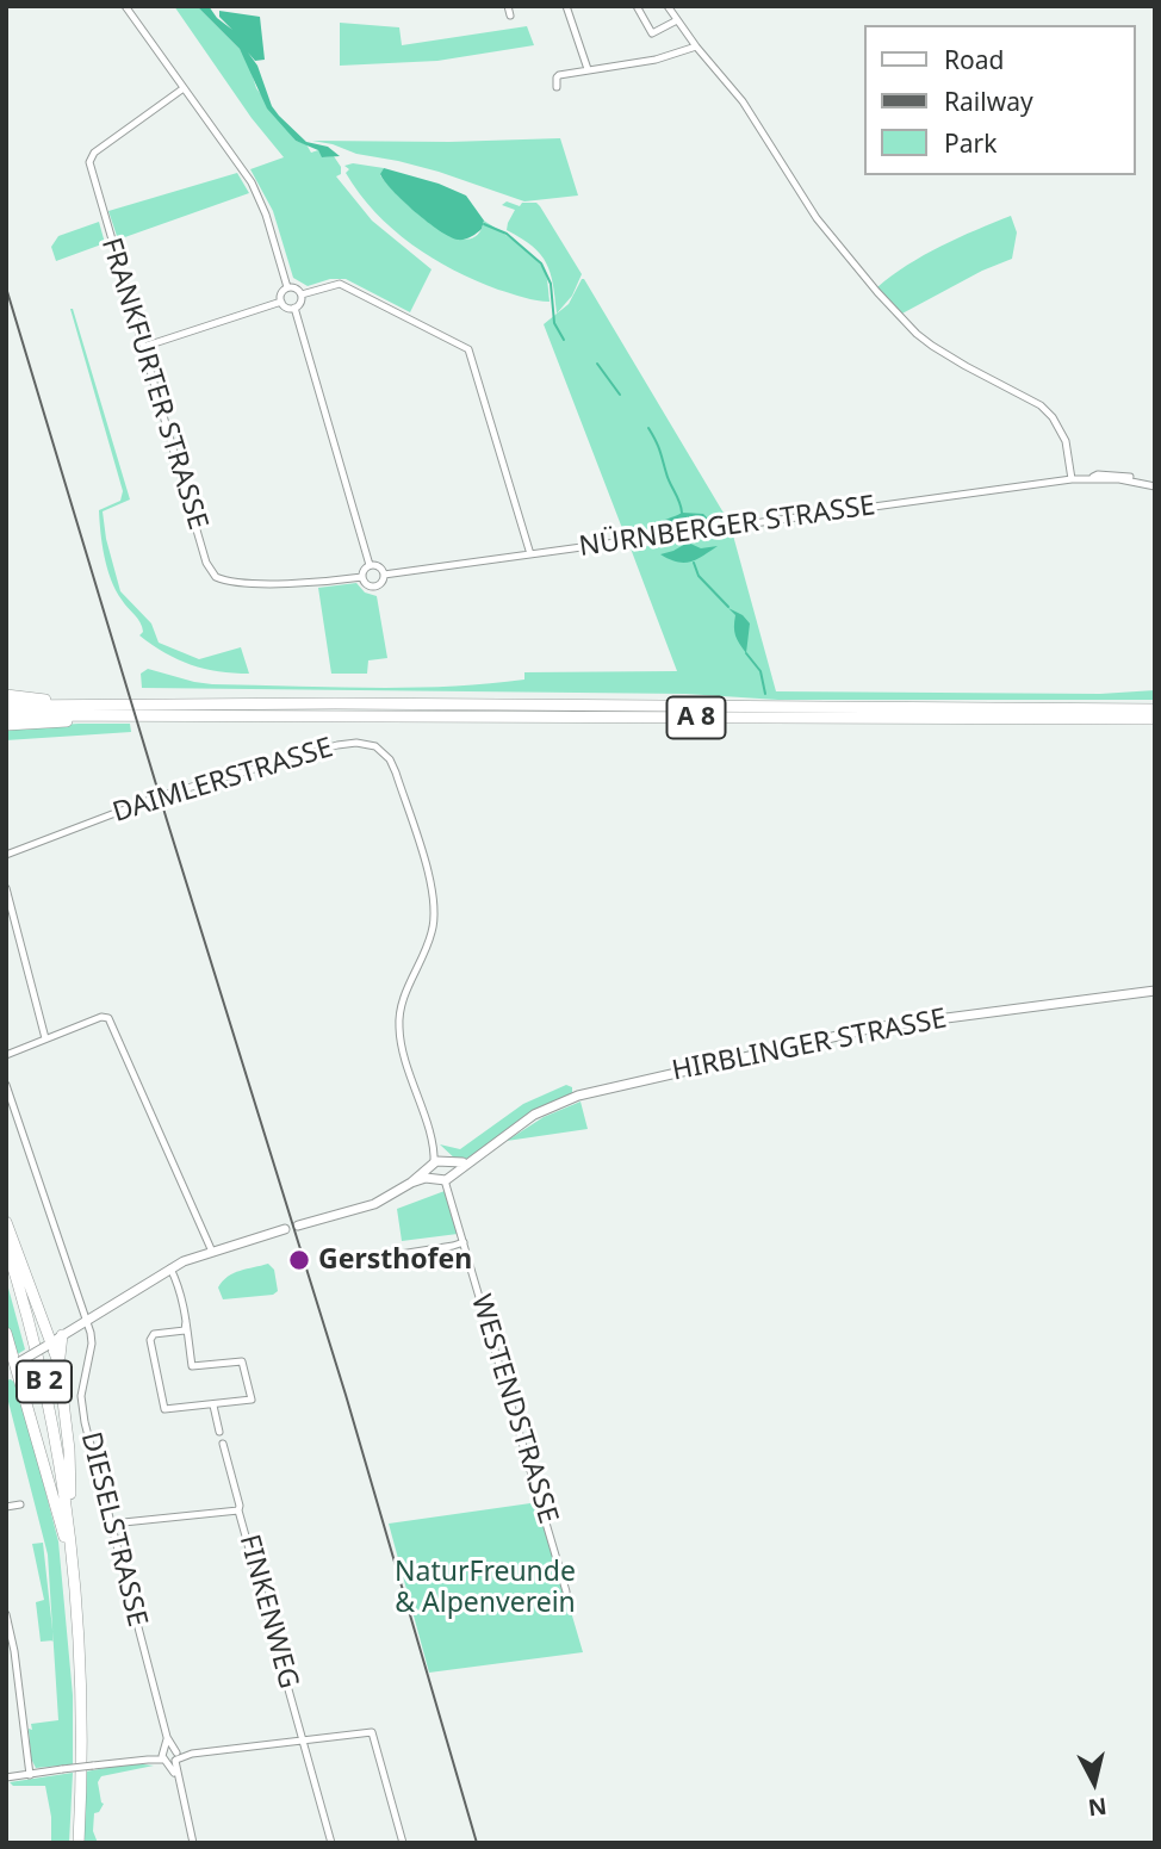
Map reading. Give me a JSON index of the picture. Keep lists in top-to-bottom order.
{
  "streets": {
    "highway": ["A 8", "B 2"],
    "main road": ["HIRBLINGER STRASSE"],
    "street": [
      "FRANKFURTER STRASSE",
      "NÜRNBERGER STRASSE",
      "DAIMLERSTRASSE",
      "WESTENDSTRASSE",
      "DIESELSTRASSE",
      "FINKENWEG"
    ]
  },
  "crossings": [
    ["FRANKFURTER STRASSE", "NÜRNBERGER STRASSE"],
    ["DAIMLERSTRASSE", "HIRBLINGER STRASSE"],
    ["DAIMLERSTRASSE", "WESTENDSTRASSE"],
    ["HIRBLINGER STRASSE", "WESTENDSTRASSE"],
    ["DIESELSTRASSE", "FINKENWEG"]
  ],
  "parks": ["NaturFreunde & Alpenverein"],
  "places": ["Gersthofen"],
  "legend": ["Road", "Railway", "Park"],
  "north": "bottom"
}
